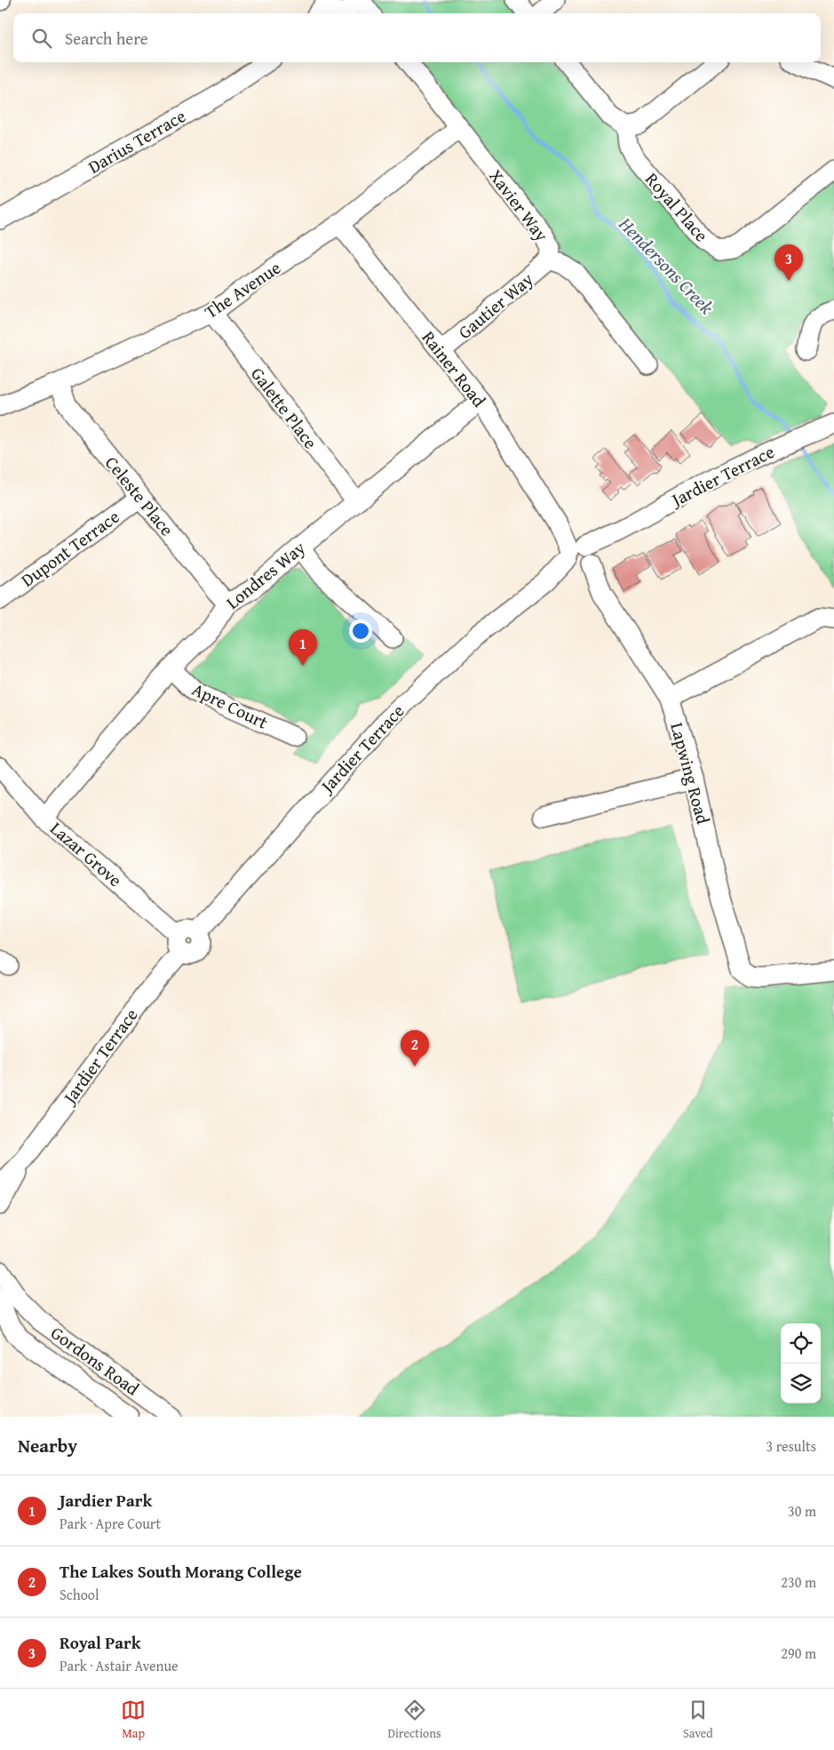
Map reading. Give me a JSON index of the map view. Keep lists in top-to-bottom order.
{
  "streets": {
    "street": [
      "Darius Terrace",
      "Xavier Way",
      "Royal Place",
      "The Avenue",
      "Gautier Way",
      "Rainer Road",
      "Galette Place",
      "Jardier Terrace",
      "Celeste Place",
      "Dupont Terrace",
      "Londres Way",
      "Apre Court",
      "Lapwing Road",
      "Lazar Grove",
      "Gordons Road"
    ]
  },
  "crossings": [
    ["Xavier Way", "The Avenue"],
    ["Xavier Way", "Gautier Way"],
    ["The Avenue", "Rainer Road"],
    ["The Avenue", "Galette Place"],
    ["The Avenue", "Celeste Place"],
    ["Gautier Way", "Rainer Road"],
    ["Rainer Road", "Jardier Terrace"],
    ["Rainer Road", "Londres Way"],
    ["Rainer Road", "Lapwing Road"],
    ["Galette Place", "Londres Way"],
    ["Jardier Terrace", "Lapwing Road"],
    ["Jardier Terrace", "Lazar Grove"],
    ["Celeste Place", "Dupont Terrace"],
    ["Celeste Place", "Londres Way"],
    ["Londres Way", "Apre Court"],
    ["Londres Way", "Lazar Grove"]
  ],
  "water": ["Hendersons Creek"],
  "page": {
    "search": "Search here",
    "pins": ["3", "1", "2"],
    "heading": ["Nearby", "3 results"],
    "list": [
      {
        "mark": "1",
        "name": "Jardier Park",
        "note": "Park · Apre Court",
        "value": "30 m"
      },
      {
        "mark": "2",
        "name": "The Lakes South Morang College",
        "note": "School",
        "value": "230 m"
      },
      {
        "mark": "3",
        "name": "Royal Park",
        "note": "Park · Astair Avenue",
        "value": "290 m"
      }
    ],
    "nav": ["Map", "Directions", "Saved"]
  }
}
